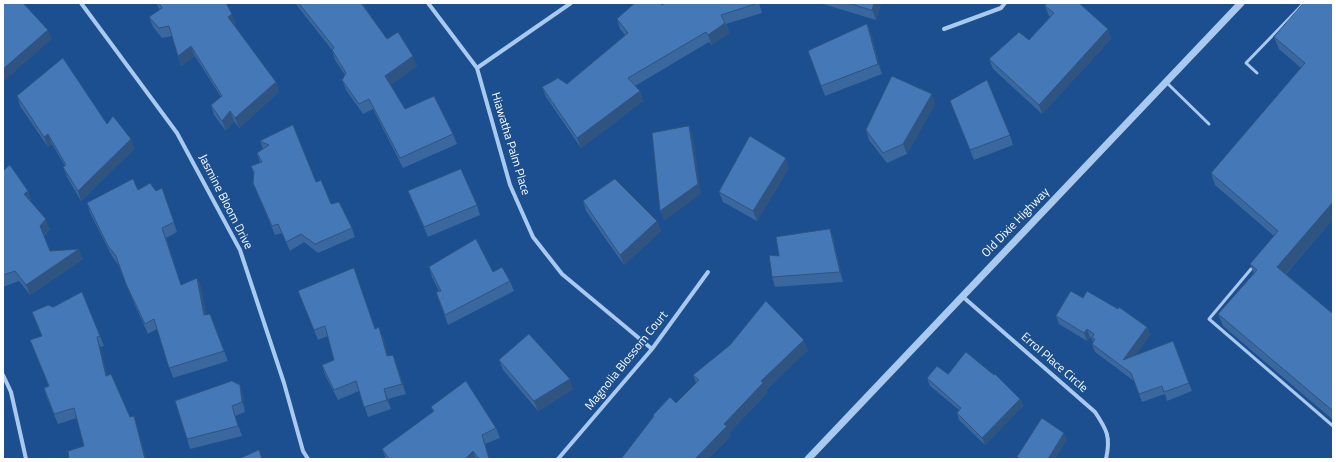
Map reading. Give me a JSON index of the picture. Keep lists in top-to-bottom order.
{
  "streets": {
    "street": [
      "Hiawatha Palm Place",
      "Jasmine Bloom Drive",
      "Old Dixie Highway",
      "Magnolia Blossom Court",
      "Errol Place Circle"
    ]
  },
  "crossings": [
    ["Hiawatha Palm Place", "Magnolia Blossom Court"],
    ["Old Dixie Highway", "Errol Place Circle"]
  ]
}
